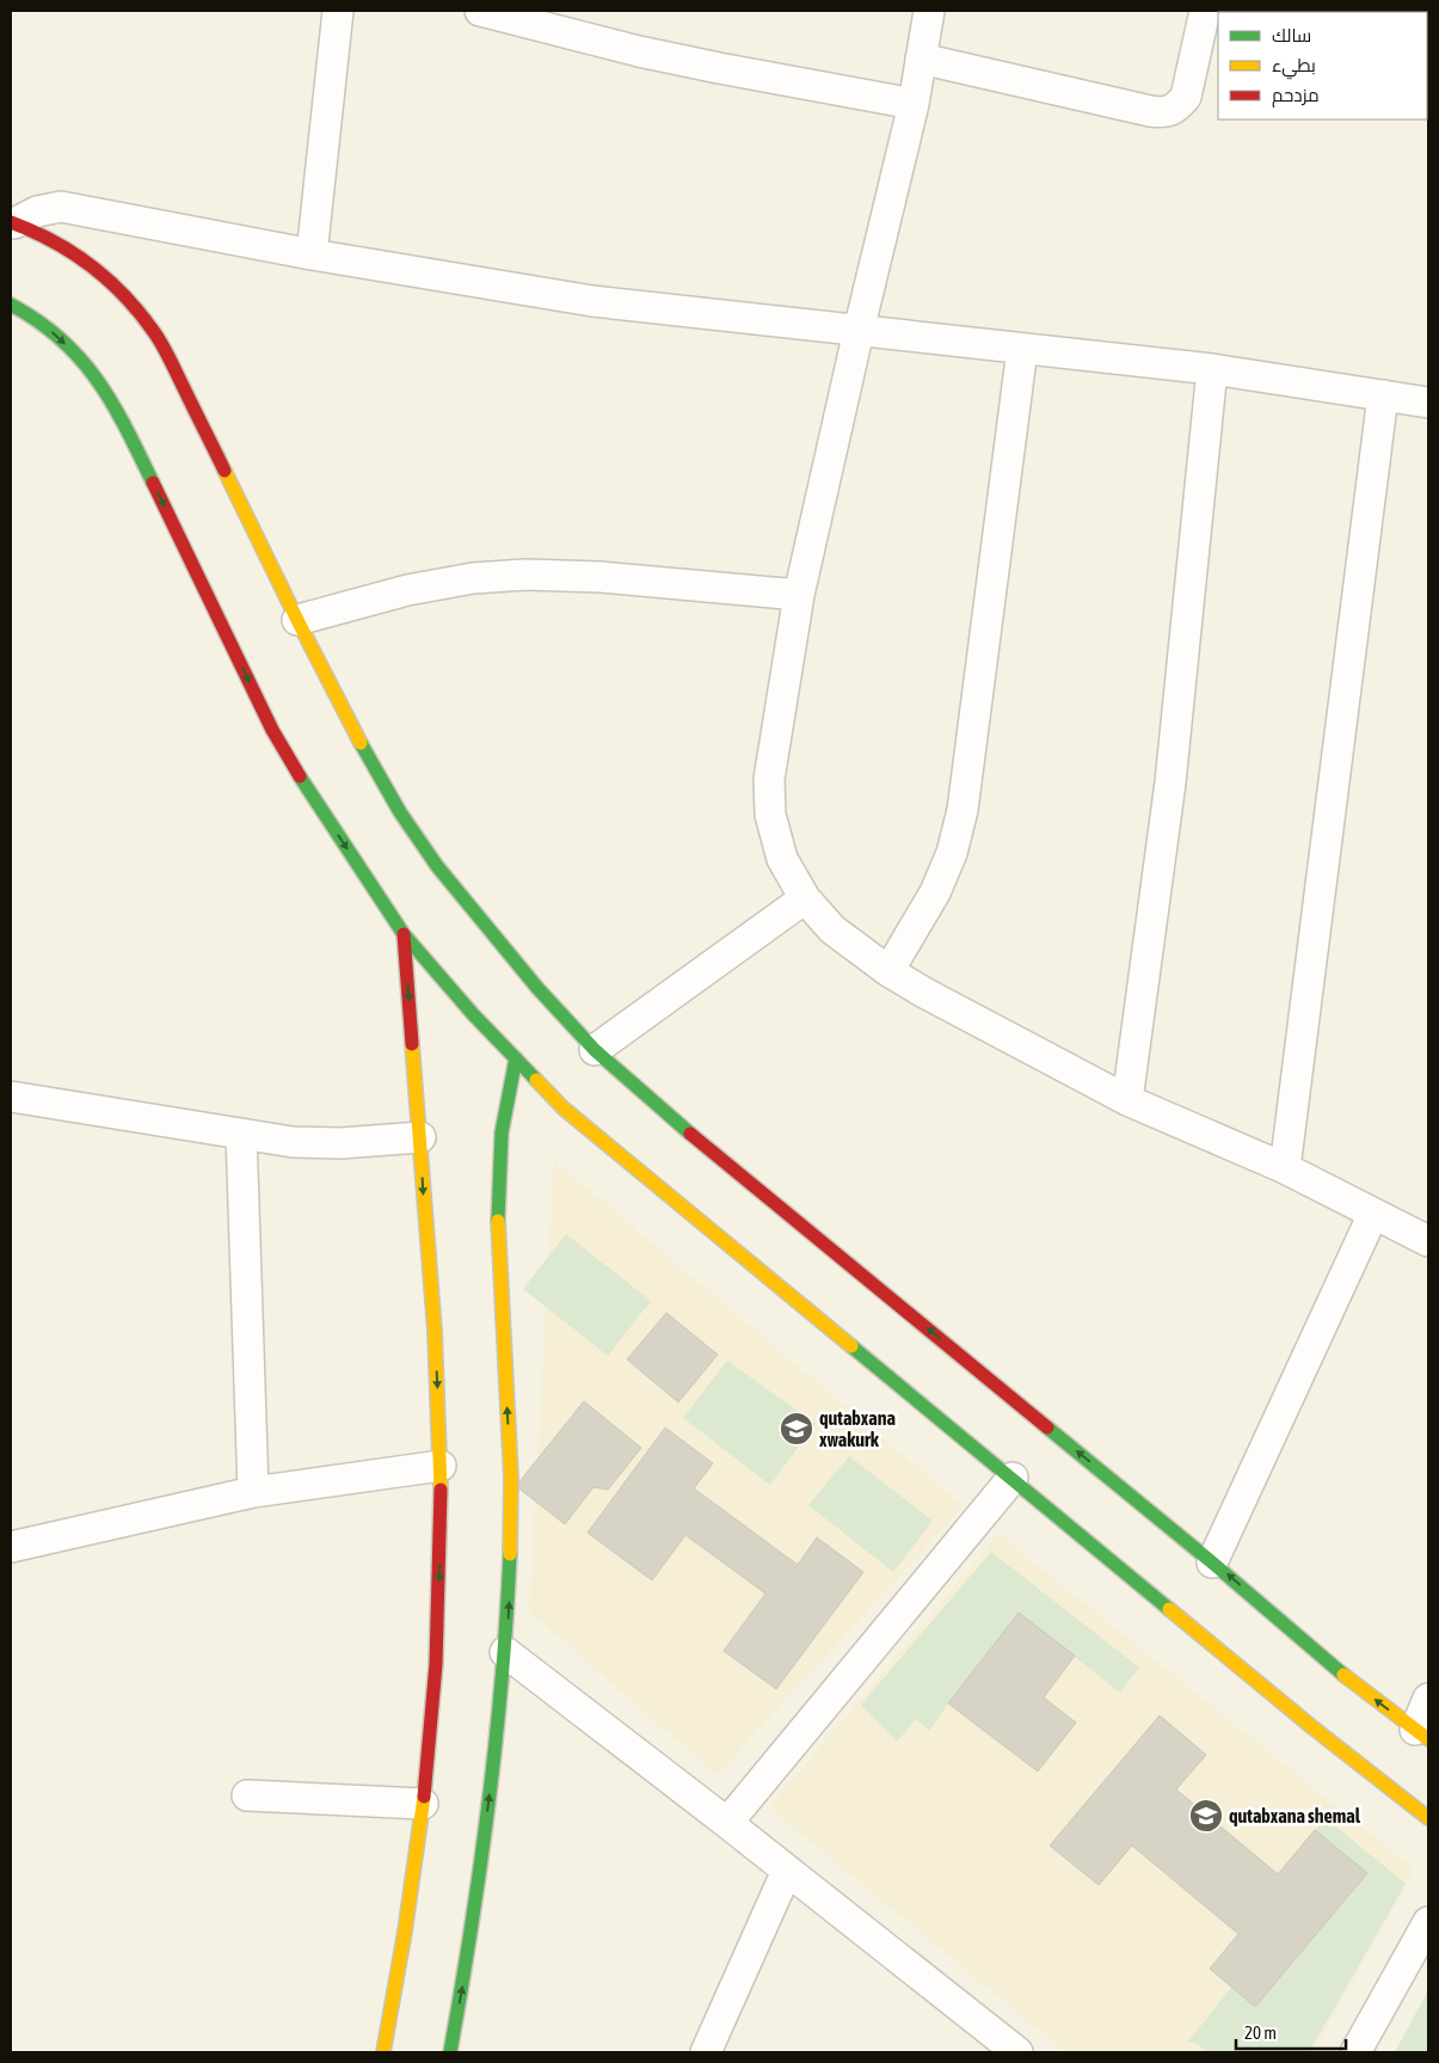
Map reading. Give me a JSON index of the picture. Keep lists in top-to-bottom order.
{
  "places": {
    "school or university": ["qutabxana xwakurk", "qutabxana shemal"]
  },
  "legend": ["سالك", "بطيء", "مزدحم"],
  "scale_bar": "20 m"
}
